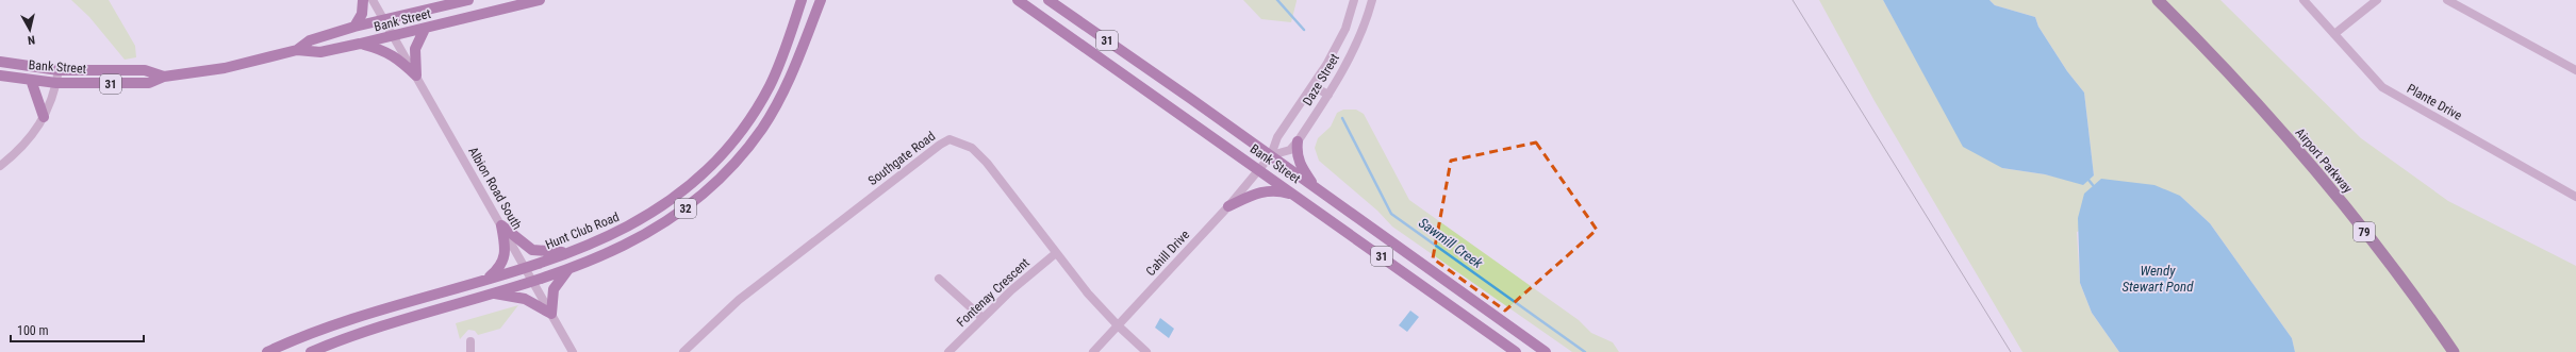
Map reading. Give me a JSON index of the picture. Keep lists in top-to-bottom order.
{
  "streets": {
    "highway": ["Airport Parkway", "79"],
    "main road": [
      "Bank Street",
      "31",
      "32",
      "Hunt Club Road"
    ],
    "street": [
      "Daze Street",
      "Plante Drive",
      "Southgate Road",
      "Albion Road South",
      "Cahill Drive",
      "Fontenay Crescent"
    ]
  },
  "crossings": [
    ["Bank Street", "Daze Street"],
    ["Bank Street", "Albion Road South"],
    ["Bank Street", "Cahill Drive"],
    ["Daze Street", "Cahill Drive"],
    ["Southgate Road", "Cahill Drive"],
    ["Southgate Road", "Fontenay Crescent"],
    ["Albion Road South", "32"],
    ["Albion Road South", "Hunt Club Road"]
  ],
  "water": ["Sawmill Creek", "Wendy Stewart Pond"],
  "scale_bar": "100 m",
  "north": "bottom"
}
